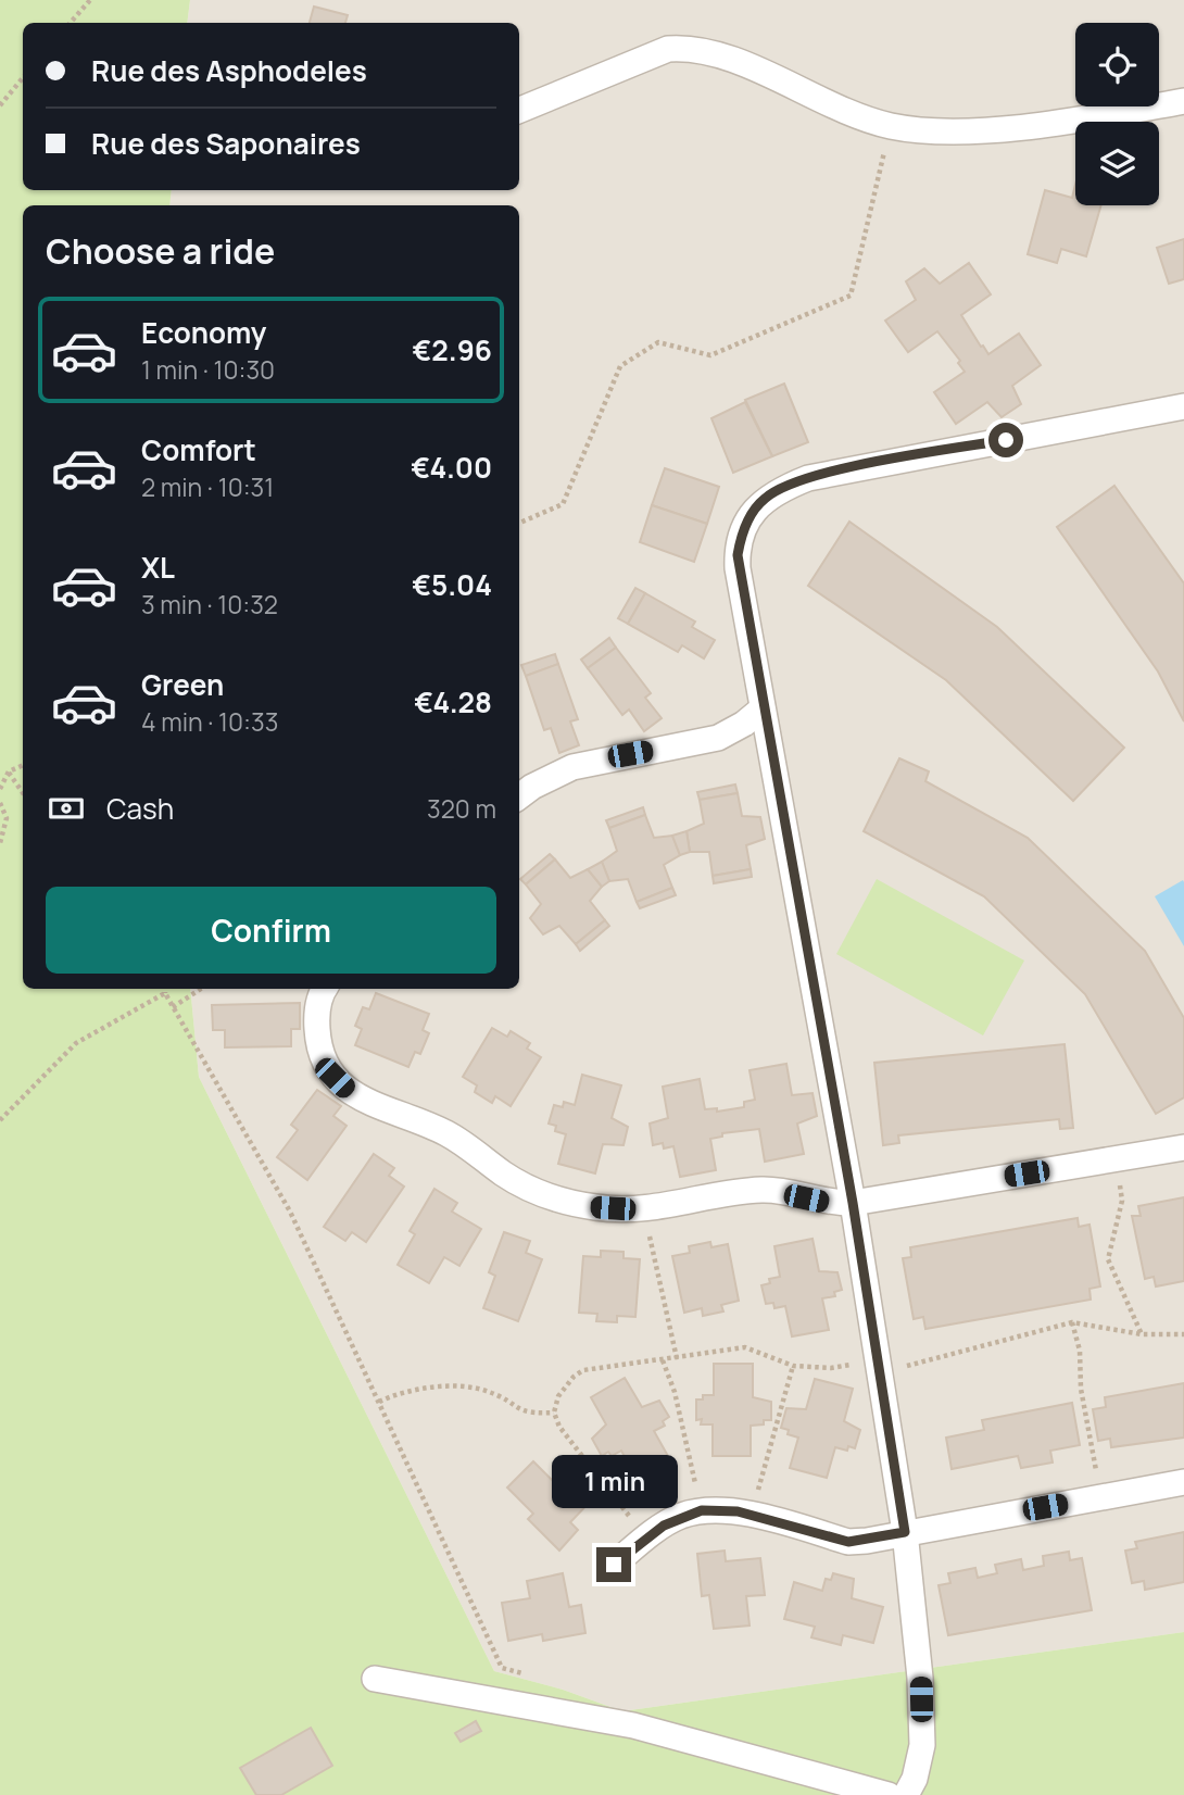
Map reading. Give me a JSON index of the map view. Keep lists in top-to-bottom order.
{
  "page": {
    "banner": ["Rue des Asphodeles", "Rue des Saponaires"],
    "heading": "Choose a ride",
    "list": [
      {
        "name": "Economy",
        "note": "1 min · 10:30",
        "value": "€2.96"
      },
      {
        "name": "Comfort",
        "note": "2 min · 10:31",
        "value": "€4.00"
      },
      {
        "name": "XL",
        "note": "3 min · 10:32",
        "value": "€5.04"
      },
      {
        "name": "Green",
        "note": "4 min · 10:33",
        "value": "€4.28"
      }
    ],
    "pay": ["Cash", "320 m"],
    "buttons": "Confirm",
    "bubble": "1 min"
  }
}
